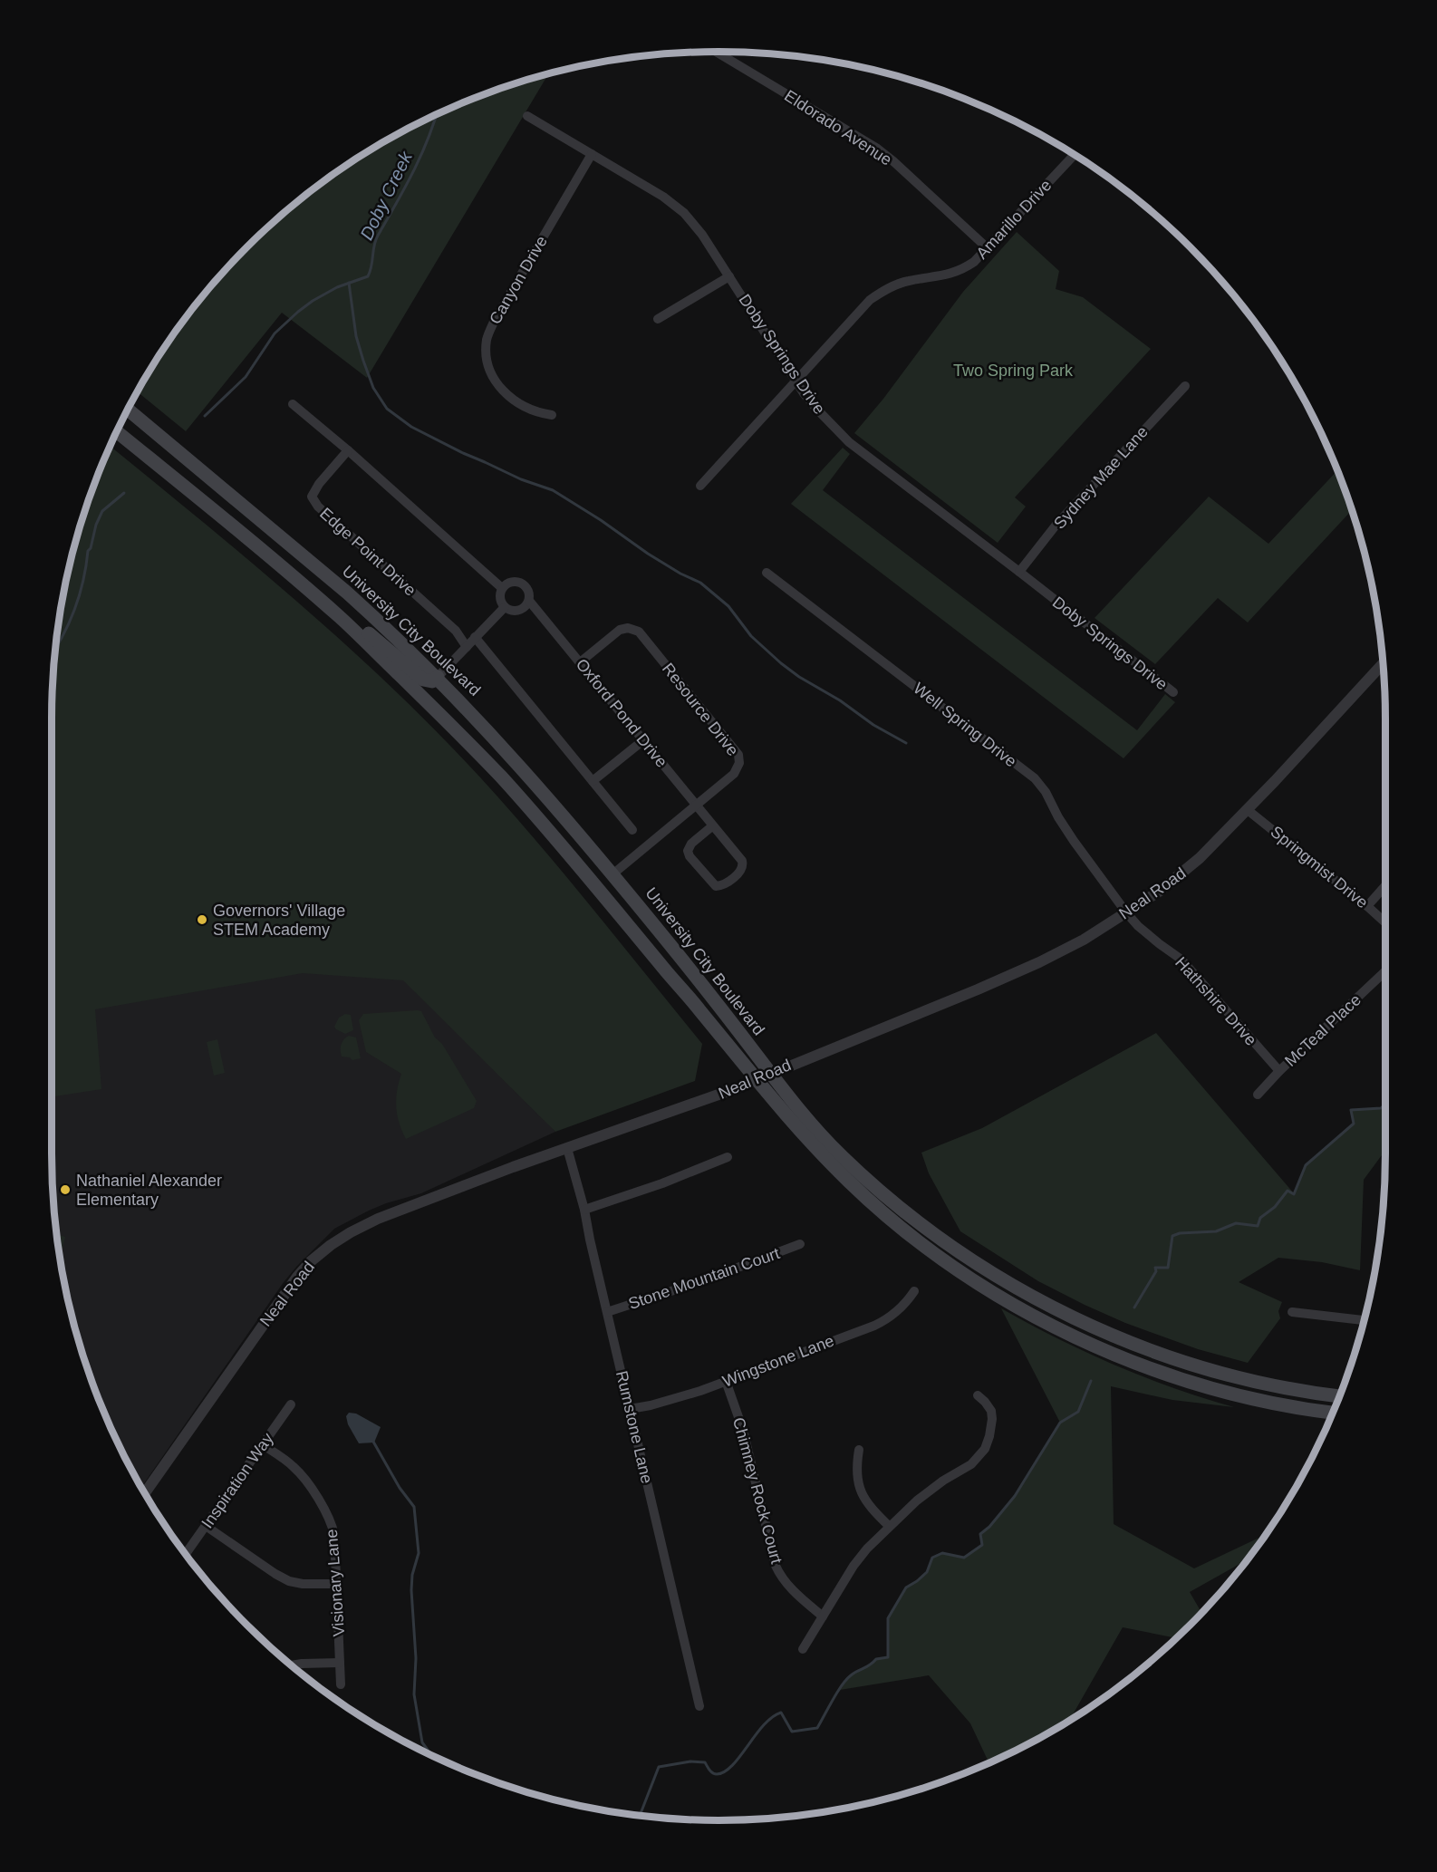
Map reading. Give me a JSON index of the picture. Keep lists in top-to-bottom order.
{
  "streets": {
    "main road": ["University City Boulevard"],
    "street": [
      "Eldorado Avenue",
      "Amarillo Drive",
      "Canyon Drive",
      "Doby Springs Drive",
      "Sydney Mae Lane",
      "Edge Point Drive",
      "Resource Drive",
      "Oxford Pond Drive",
      "Well Spring Drive",
      "Springmist Drive",
      "Neal Road",
      "Hathshire Drive",
      "McTeal Place",
      "Stone Mountain Court",
      "Wingstone Lane",
      "Rumstone Lane",
      "Inspiration Way",
      "Chimney Rock Court",
      "Visionary Lane"
    ]
  },
  "crossings": [
    ["Eldorado Avenue", "Amarillo Drive"],
    ["Amarillo Drive", "Doby Springs Drive"],
    ["Canyon Drive", "Doby Springs Drive"],
    ["Doby Springs Drive", "Sydney Mae Lane"],
    ["University City Boulevard", "Resource Drive"],
    ["University City Boulevard", "Neal Road"],
    ["Resource Drive", "Oxford Pond Drive"],
    ["Well Spring Drive", "Neal Road"],
    ["Well Spring Drive", "Hathshire Drive"],
    ["Springmist Drive", "Neal Road"],
    ["Neal Road", "Hathshire Drive"],
    ["Neal Road", "Rumstone Lane"],
    ["Hathshire Drive", "McTeal Place"],
    ["Stone Mountain Court", "Rumstone Lane"],
    ["Wingstone Lane", "Rumstone Lane"],
    ["Wingstone Lane", "Chimney Rock Court"],
    ["Inspiration Way", "Visionary Lane"]
  ],
  "water": ["Doby Creek"],
  "parks": ["Two Spring Park"],
  "places": ["Governors' Village STEM Academy", "Nathaniel Alexander Elementary"]
}
